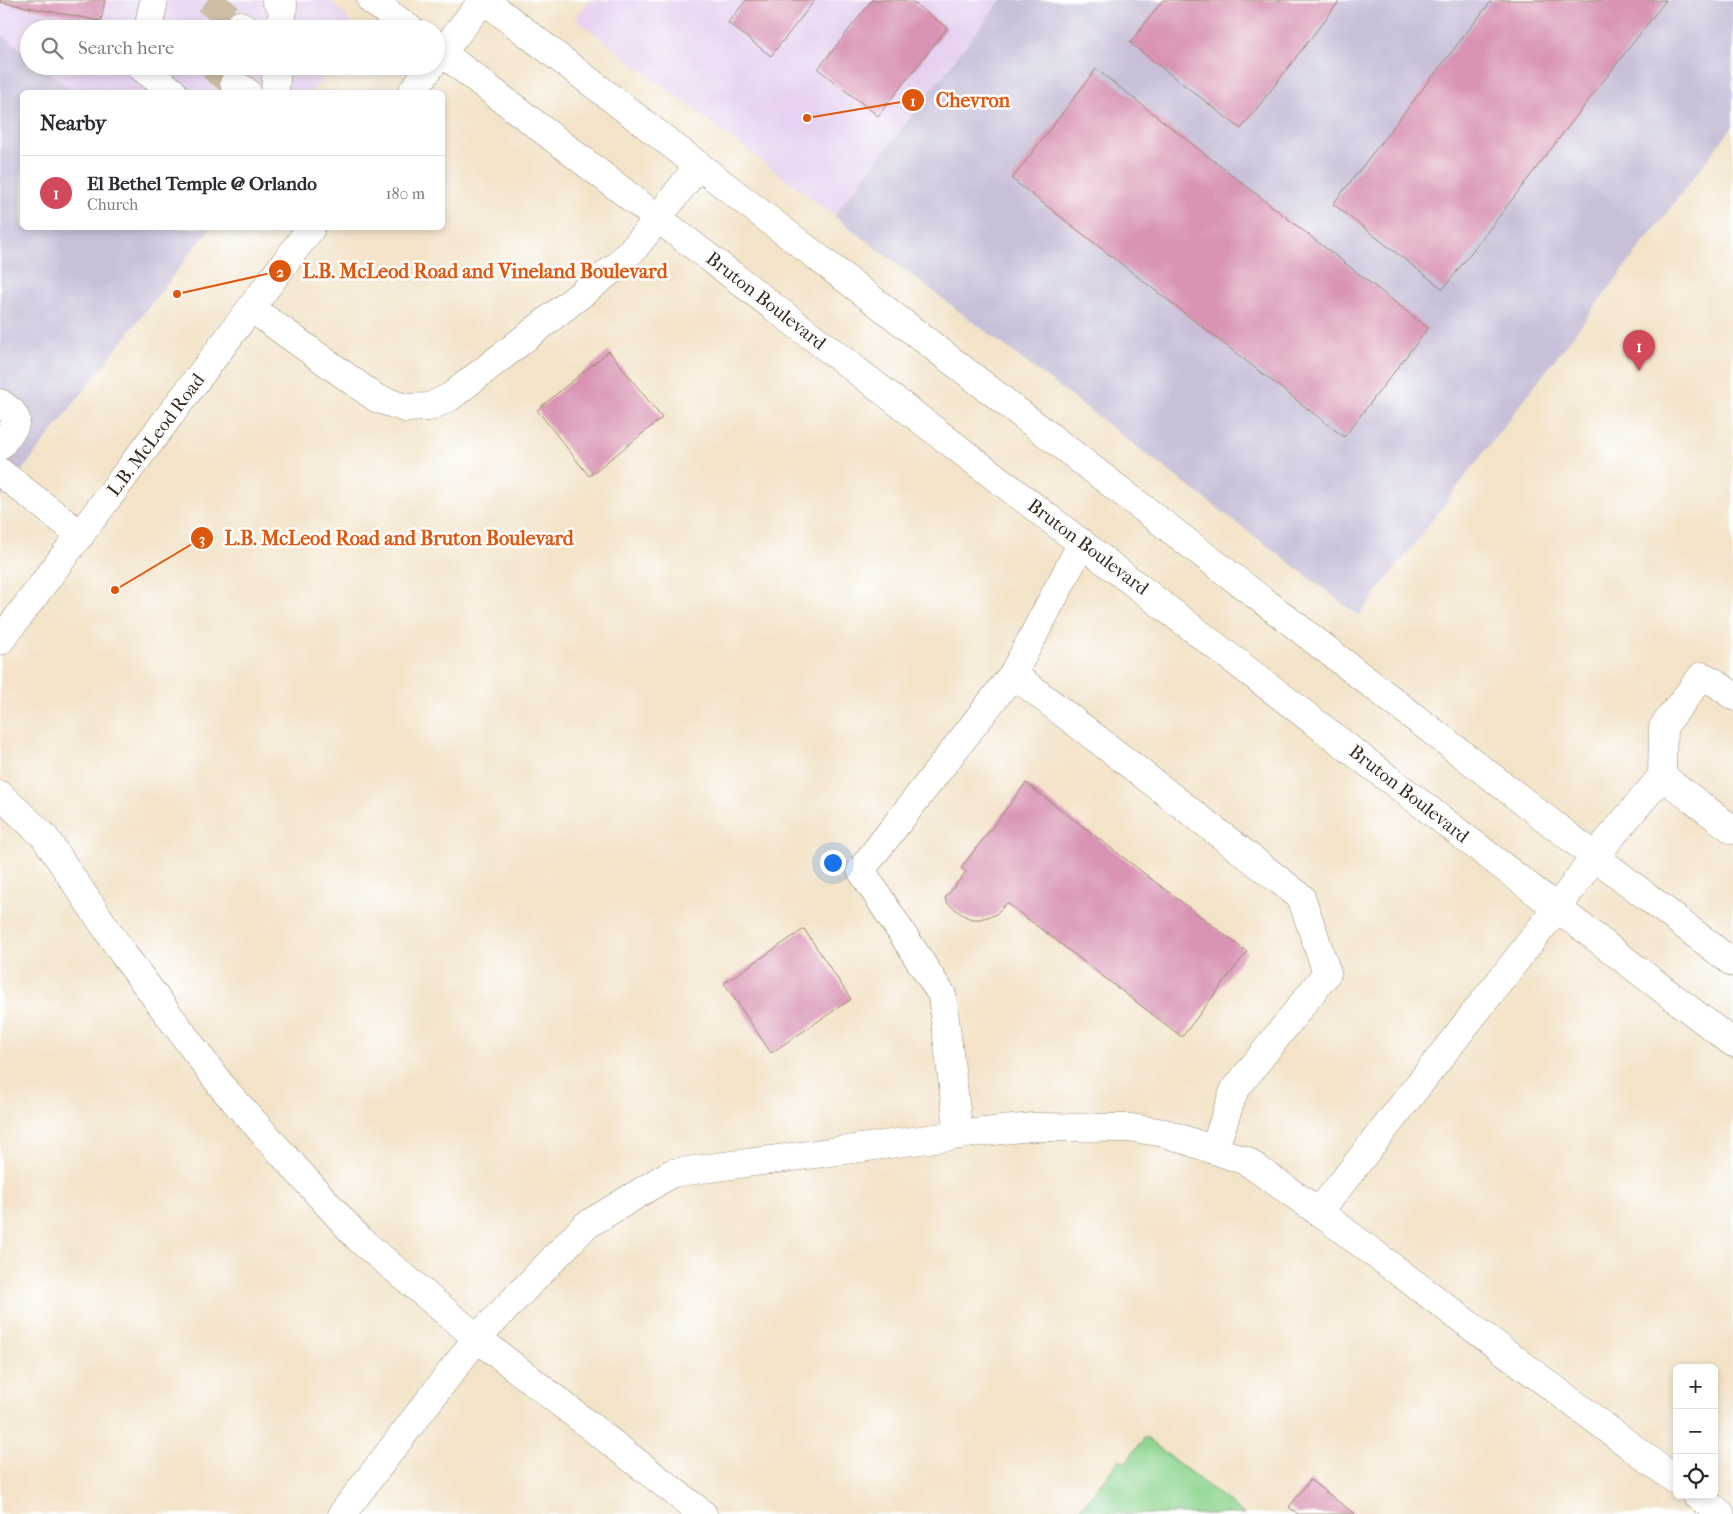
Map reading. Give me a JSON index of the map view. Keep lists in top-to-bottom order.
{
  "streets": {
    "street": ["Bruton Boulevard", "L.B. McLeod Road"]
  },
  "places": ["Chevron", "L.B. McLeod Road and Vineland Boulevard", "L.B. McLeod Road and Bruton Boulevard"],
  "page": {
    "search": "Search here",
    "heading": "Nearby",
    "list": [
      {
        "mark": "1",
        "name": "El Bethel Temple @ Orlando",
        "note": "Church",
        "value": "180 m"
      }
    ],
    "pins": "1",
    "map_buttons": ["+", "−"]
  }
}
